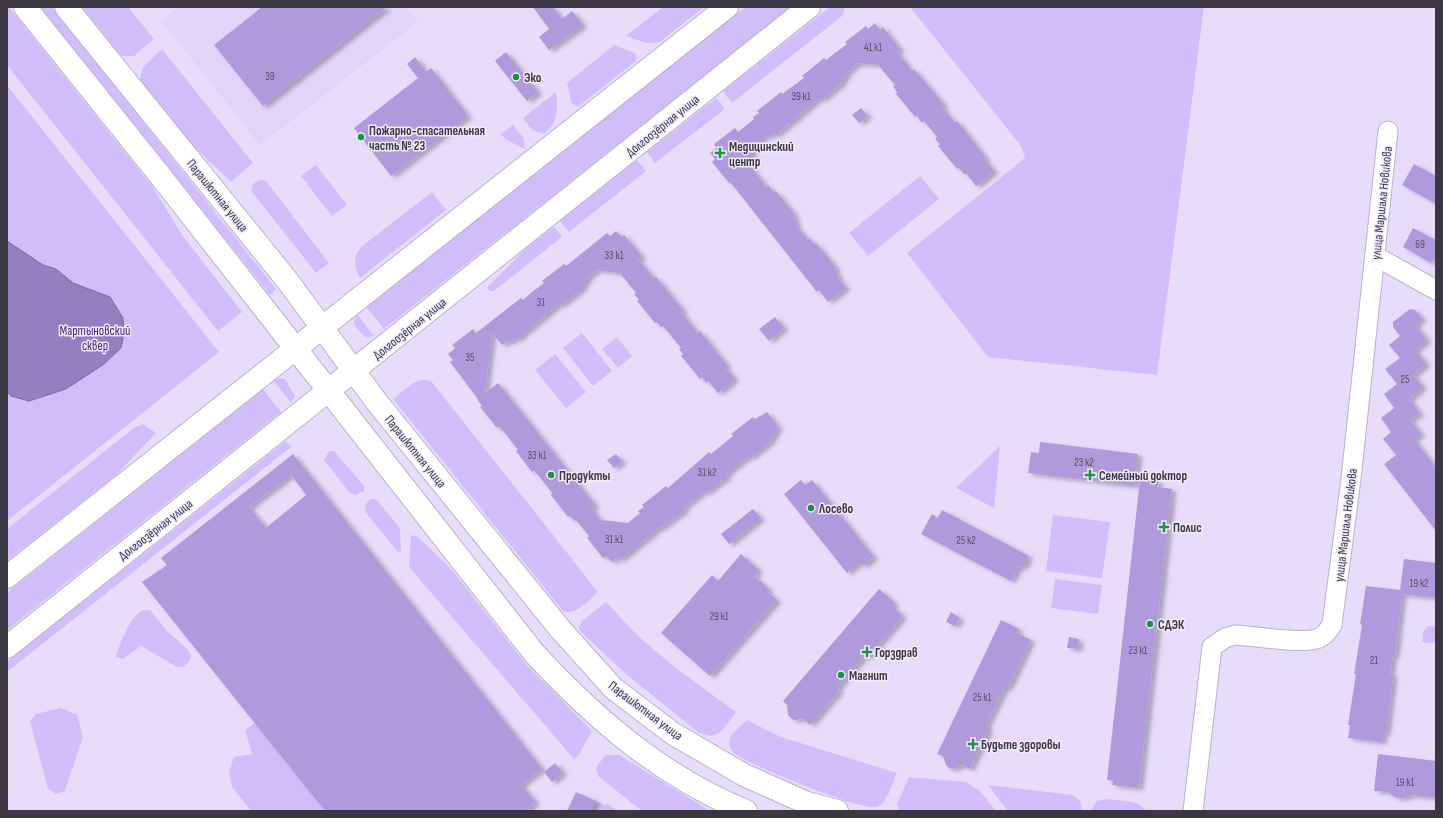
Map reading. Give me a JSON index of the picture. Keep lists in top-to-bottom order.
{
  "streets": {
    "main road": ["Долгоозёрная улица", "Парашютная улица"],
    "street": ["улица Маршала Новикова"]
  },
  "crossings": [
    ["Долгоозёрная улица", "Парашютная улица"]
  ],
  "parks": ["Мартыновский сквер"],
  "places": {
    "other": [
      "Эко",
      "Пожарно-спасательная часть № 23",
      "Продукты",
      "Лосево",
      "СДЭК",
      "Магнит"
    ],
    "health": [
      "Медицинский центр",
      "Семейный доктор",
      "Полис",
      "Горздрав",
      "Будьте здоровы"
    ]
  },
  "house_numbers": [
    "41 к1",
    "39",
    "39 к1",
    "69",
    "33 к1",
    "31",
    "35",
    "25",
    "33 к1",
    "23 к2",
    "31 к2",
    "31 к1",
    "25 к2",
    "19 к2",
    "29 к1",
    "23 к1",
    "21",
    "25 к1",
    "19 к1"
  ]
}
